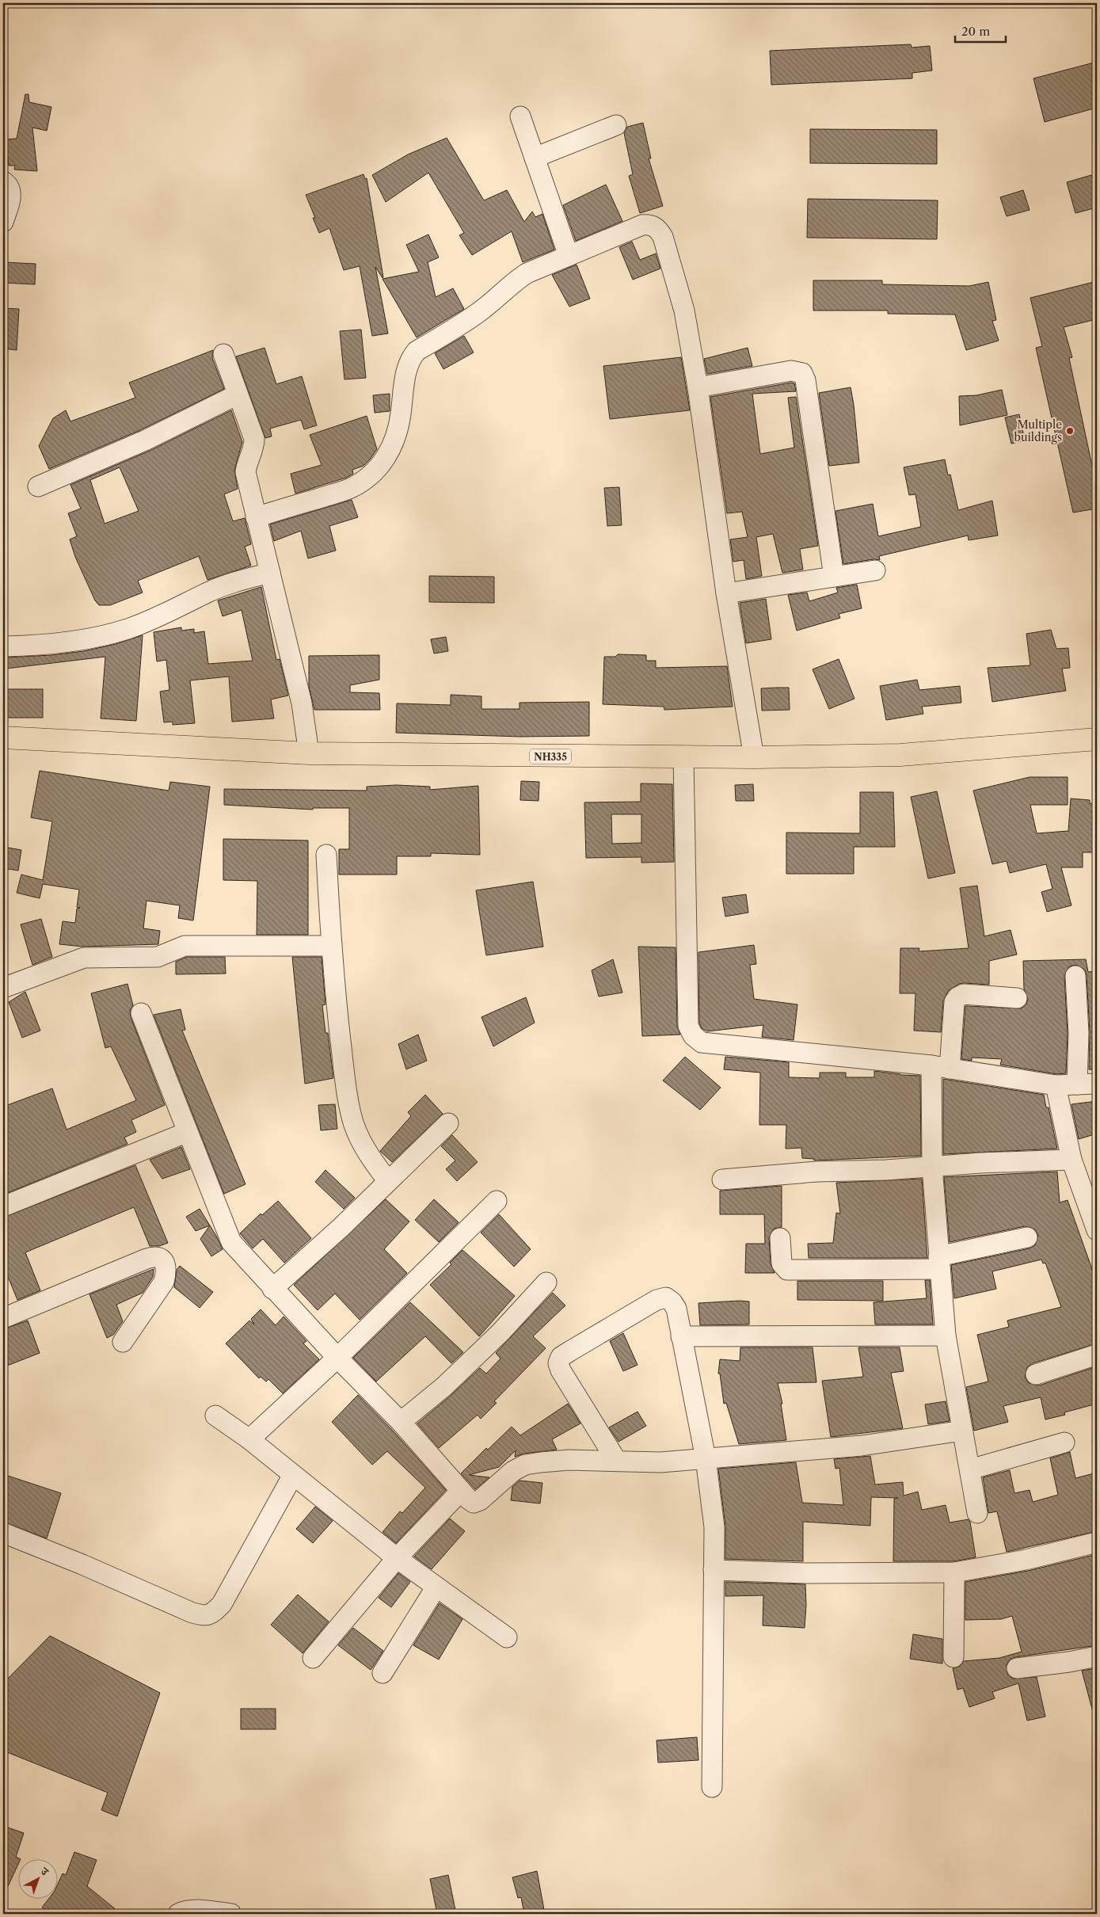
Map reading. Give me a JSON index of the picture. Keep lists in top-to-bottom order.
{
  "streets": {
    "highway": ["NH335"]
  },
  "places": ["Multiple buildings"],
  "scale_bar": "20 m",
  "north": "top right"
}
